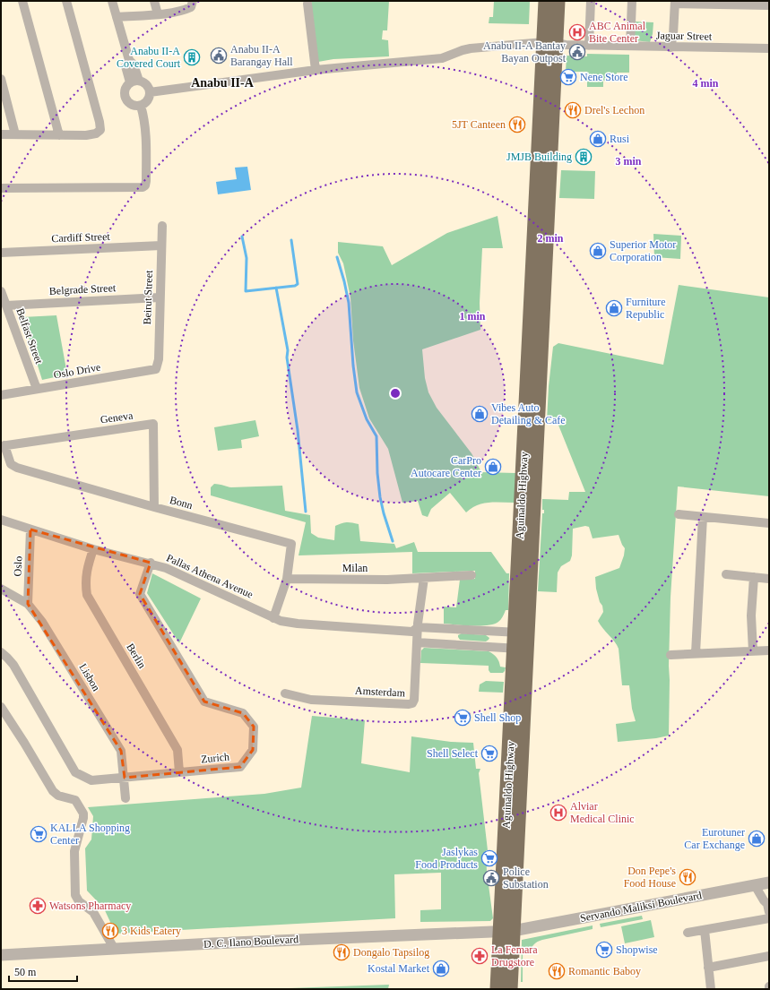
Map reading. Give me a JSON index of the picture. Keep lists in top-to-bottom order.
{
  "streets": {
    "highway": ["Aguinaldo Highway"],
    "street": [
      "Jaguar Street",
      "Cardiff Street",
      "Belgrade Street",
      "Beirut Street",
      "Belfast Street",
      "Oslo Drive",
      "Geneva",
      "Bonn",
      "Oslo",
      "Milan",
      "Pallas Athena Avenue",
      "Berlin",
      "Lisbon",
      "Amsterdam",
      "Zurich",
      "Servando Maliksi Boulevard",
      "D. C. Ilano Boulevard"
    ]
  },
  "crossings": [
    ["Jaguar Street", "Aguinaldo Highway"],
    ["Cardiff Street", "Beirut Street"],
    ["Belgrade Street", "Beirut Street"],
    ["Belgrade Street", "Belfast Street"],
    ["Beirut Street", "Oslo Drive"],
    ["Belfast Street", "Oslo Drive"],
    ["Geneva", "Bonn"],
    ["Aguinaldo Highway", "Pallas Athena Avenue"],
    ["Aguinaldo Highway", "Servando Maliksi Boulevard"],
    ["Aguinaldo Highway", "D. C. Ilano Boulevard"],
    ["Bonn", "Milan"],
    ["Bonn", "Pallas Athena Avenue"],
    ["Oslo", "Pallas Athena Avenue"],
    ["Oslo", "Lisbon"],
    ["Pallas Athena Avenue", "Berlin"],
    ["Pallas Athena Avenue", "Zurich"],
    ["Berlin", "Zurich"],
    ["Lisbon", "Zurich"],
    ["Servando Maliksi Boulevard", "D. C. Ilano Boulevard"]
  ],
  "districts": ["Anabu II-A"],
  "places": {
    "hospital": ["ABC Animal Bite Center", "Alviar Medical Clinic"],
    "public building": ["Anabu II-A Bantay Bayan Outpost", "Anabu II-A Barangay Hall", "Police Substation"],
    "building": ["Anabu II-A Covered Court", "JMJB Building"],
    "supermarket": [
      "Nene Store",
      "Shell Shop",
      "Shell Select",
      "KALLA Shopping Center",
      "Jaslykas Food Products",
      "Shopwise"
    ],
    "restaurant": [
      "Drel's Lechon",
      "5JT Canteen",
      "Don Pepe's Food House",
      "3 Kids Eatery",
      "Dongalo Tapsilog",
      "Romantic Baboy"
    ],
    "shop": [
      "Rusi",
      "Superior Motor Corporation",
      "Furniture Republic",
      "Vibes Auto Detailing & Cafe",
      "CarPro Autocare Center",
      "Eurotuner Car Exchange",
      "Kostal Market"
    ],
    "pharmacy": ["Watsons Pharmacy", "La Femara Drugstore"]
  },
  "scale_bar": "50 m",
  "rings": [
    "4 min",
    "3 min",
    "2 min",
    "1 min"
  ]
}
